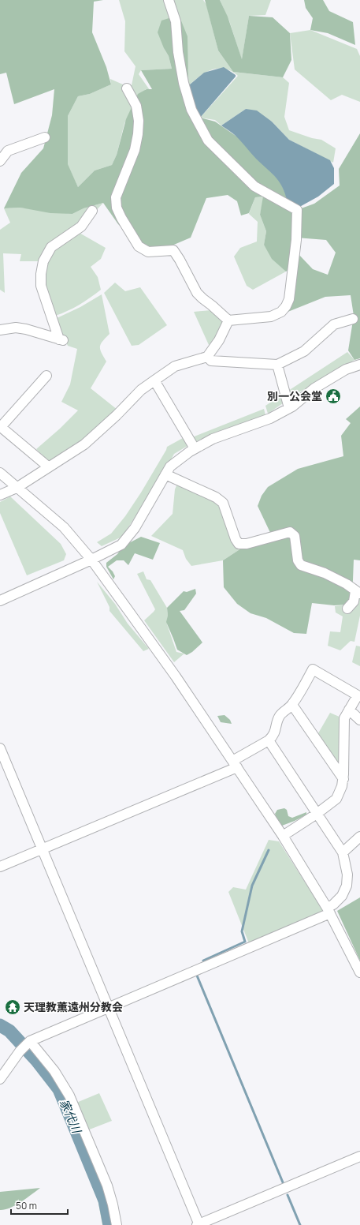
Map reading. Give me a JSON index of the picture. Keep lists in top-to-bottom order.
{
  "water": ["家代川"],
  "places": {
    "public building": ["別一公会堂"],
    "temple": ["天理教薫遠州分教会"]
  },
  "scale_bar": "50 m"
}
